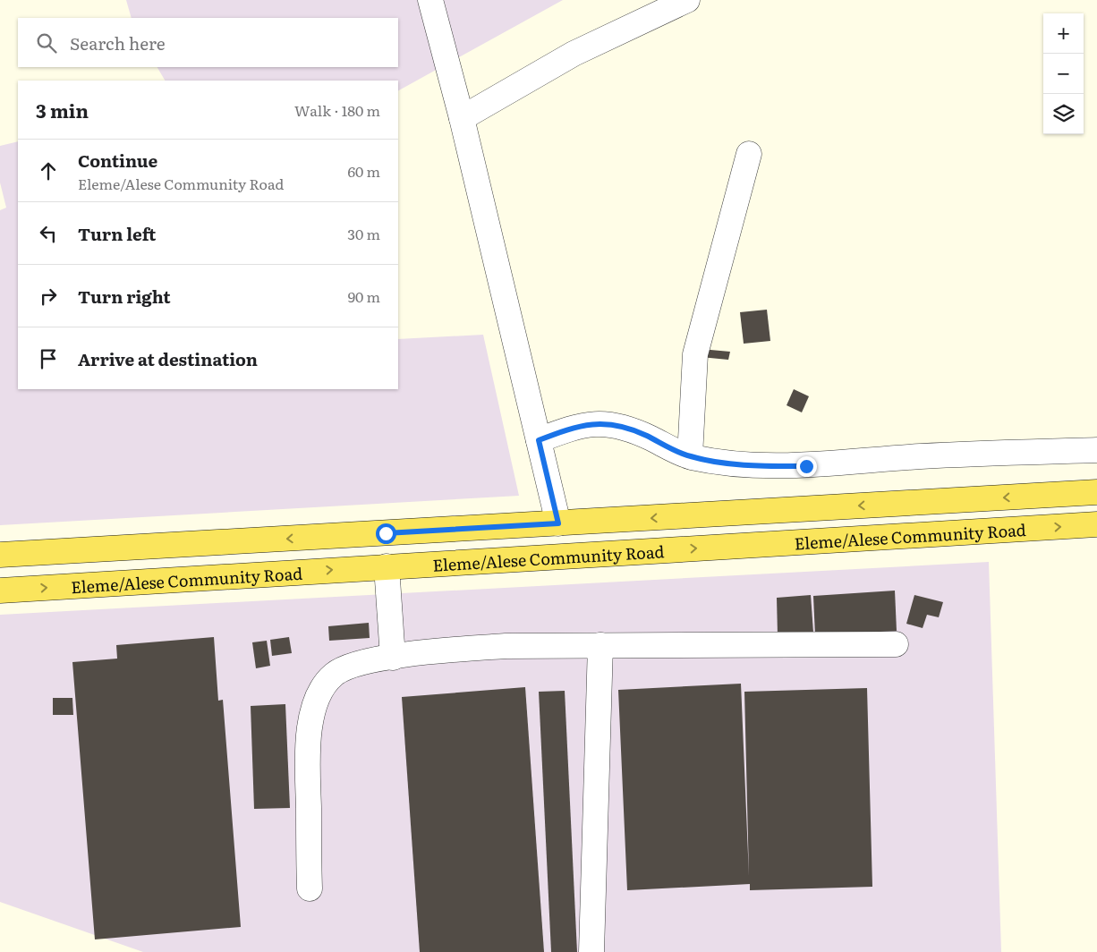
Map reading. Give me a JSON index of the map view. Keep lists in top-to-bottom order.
{
  "streets": {
    "main road": ["Eleme/Alese Community Road"]
  },
  "page": {
    "map_buttons": ["+", "−"],
    "search": "Search here",
    "heading": ["3 min", "Walk · 180 m"],
    "list": [
      ["Continue", "Eleme/Alese Community Road", "60 m"],
      ["Turn left", "30 m"],
      ["Turn right", "90 m"],
      "Arrive at destination"
    ]
  }
}
